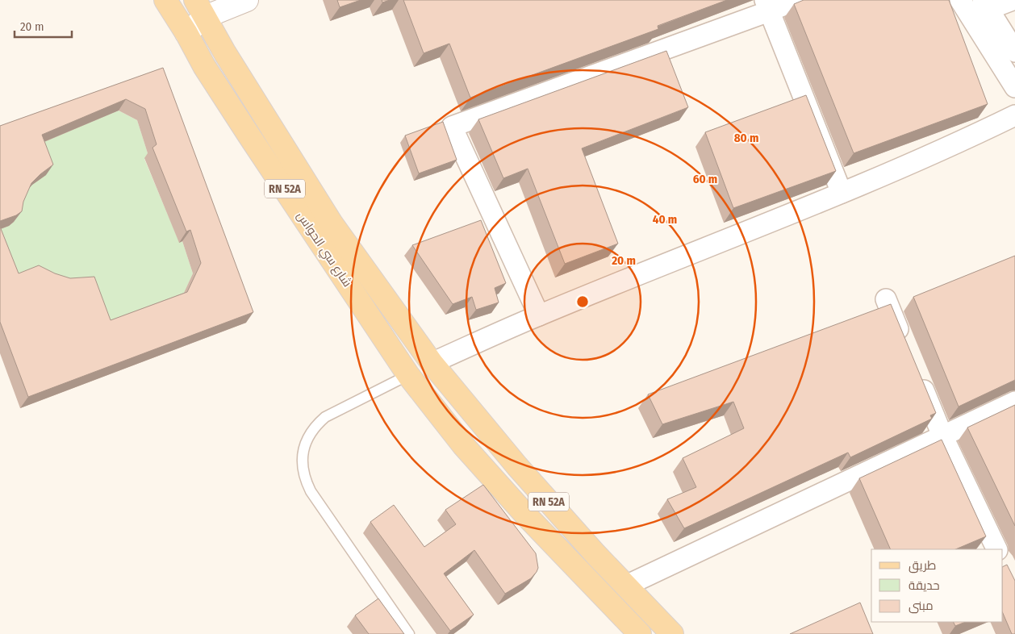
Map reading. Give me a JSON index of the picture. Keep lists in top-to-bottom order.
{
  "streets": {
    "main road": ["RN 52A", "شارع سي الحواس"]
  },
  "crossings": [
    ["RN 52A", "شارع سي الحواس"]
  ],
  "legend": ["طريق", "حديقة", "مبنى"],
  "scale_bar": "20 m",
  "rings": [
    "80 m",
    "60 m",
    "40 m",
    "20 m"
  ]
}
